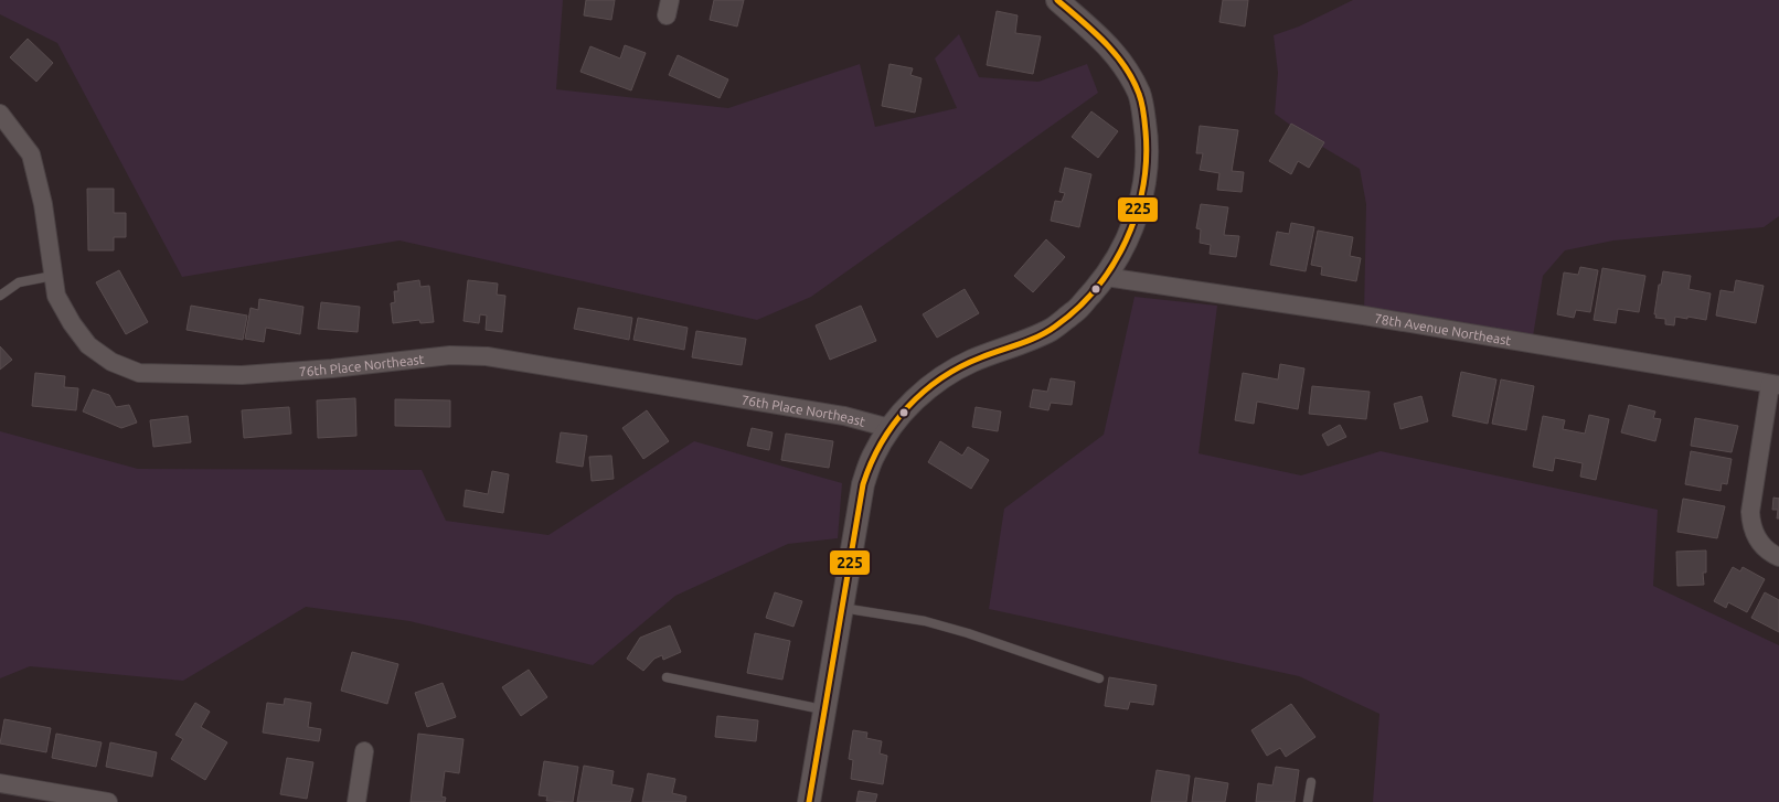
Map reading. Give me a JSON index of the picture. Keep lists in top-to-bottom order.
{
  "streets": {
    "street": ["78th Avenue Northeast", "76th Place Northeast"]
  },
  "lines": ["transit line 225"]
}
